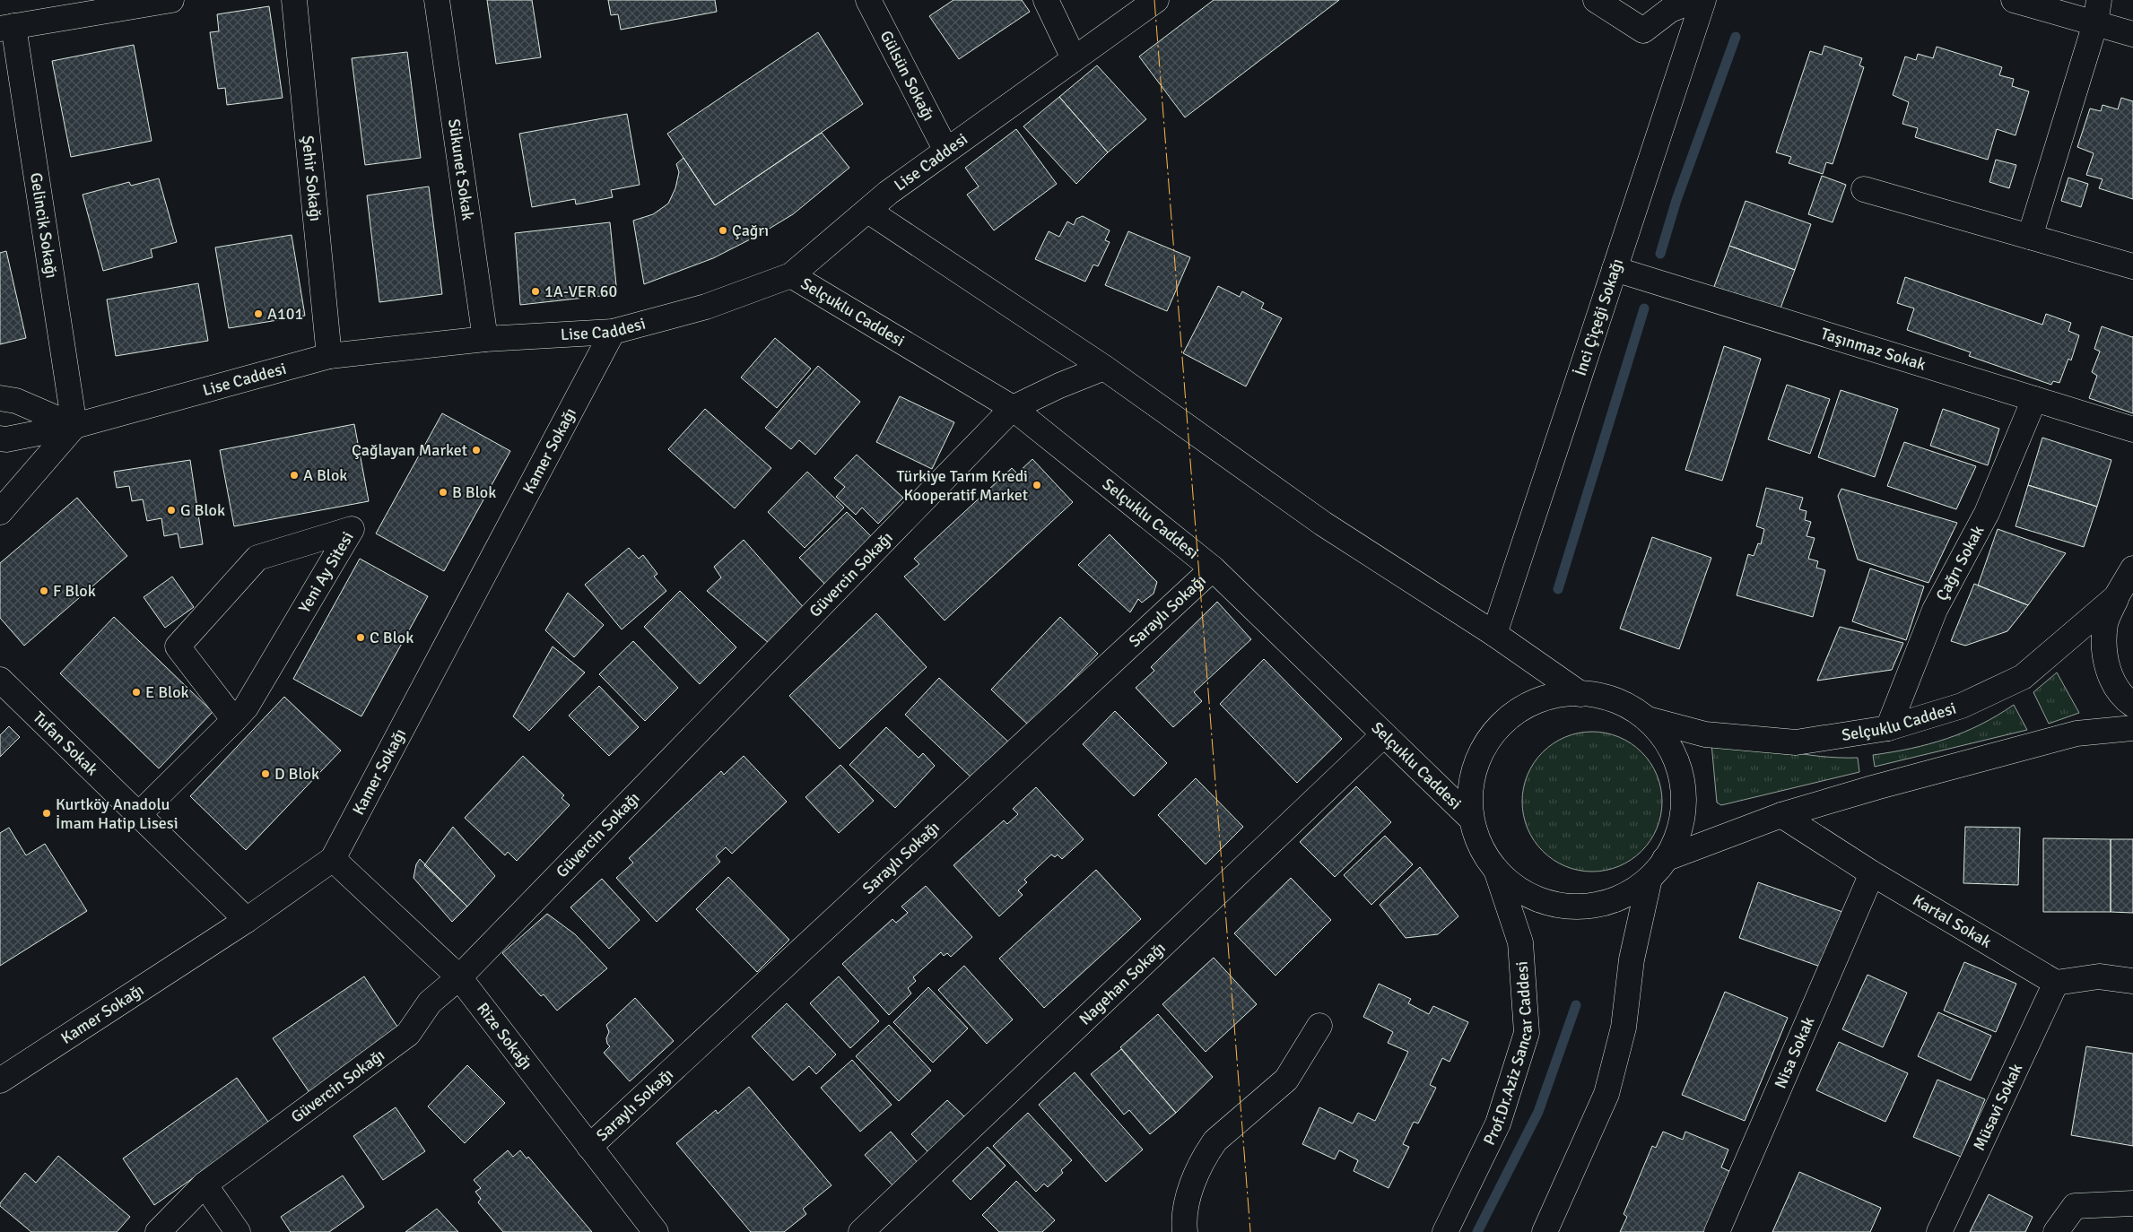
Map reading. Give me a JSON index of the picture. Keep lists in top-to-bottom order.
{
  "streets": {
    "street": [
      "Gülsün Sokağı",
      "Lise Caddesi",
      "Sükunet Sokak",
      "Şehir Sokağı",
      "Gelincik Sokağı",
      "Selçuklu Caddesi",
      "İnci Çiçeği Sokağı",
      "Taşınmaz Sokak",
      "Kamer Sokağı",
      "Çağrı Sokak",
      "Yeni Ay Sitesi",
      "Güvercin Sokağı",
      "Saraylı Sokağı",
      "Tufan Sokak",
      "Kartal Sokak",
      "Nagehan Sokağı",
      "Rize Sokağı",
      "Prof.Dr.Aziz Sancar Caddesi",
      "Nisa Sokak",
      "Müsavi Sokak"
    ]
  },
  "crossings": [
    ["Gülsün Sokağı", "Lise Caddesi"],
    ["Lise Caddesi", "Sükunet Sokak"],
    ["Lise Caddesi", "Şehir Sokağı"],
    ["Lise Caddesi", "Gelincik Sokağı"],
    ["Lise Caddesi", "Selçuklu Caddesi"],
    ["Lise Caddesi", "Kamer Sokağı"],
    ["Selçuklu Caddesi", "Çağrı Sokak"],
    ["Selçuklu Caddesi", "Güvercin Sokağı"],
    ["Selçuklu Caddesi", "Saraylı Sokağı"],
    ["Selçuklu Caddesi", "Nagehan Sokağı"],
    ["İnci Çiçeği Sokağı", "Taşınmaz Sokak"],
    ["Taşınmaz Sokak", "Çağrı Sokak"],
    ["Kamer Sokağı", "Tufan Sokak"],
    ["Kamer Sokağı", "Rize Sokağı"],
    ["Yeni Ay Sitesi", "Tufan Sokak"],
    ["Güvercin Sokağı", "Rize Sokağı"],
    ["Saraylı Sokağı", "Rize Sokağı"],
    ["Kartal Sokak", "Nisa Sokak"],
    ["Kartal Sokak", "Müsavi Sokak"]
  ],
  "places": [
    "Çağrı",
    "1A-VER 60",
    "A101",
    "Çağlayan Market",
    "A Blok",
    "Türkiye Tarım Kredi Kooperatif Market",
    "B Blok",
    "G Blok",
    "F Blok",
    "C Blok",
    "E Blok",
    "D Blok",
    "Kurtköy Anadolu İmam Hatip Lisesi"
  ]
}
